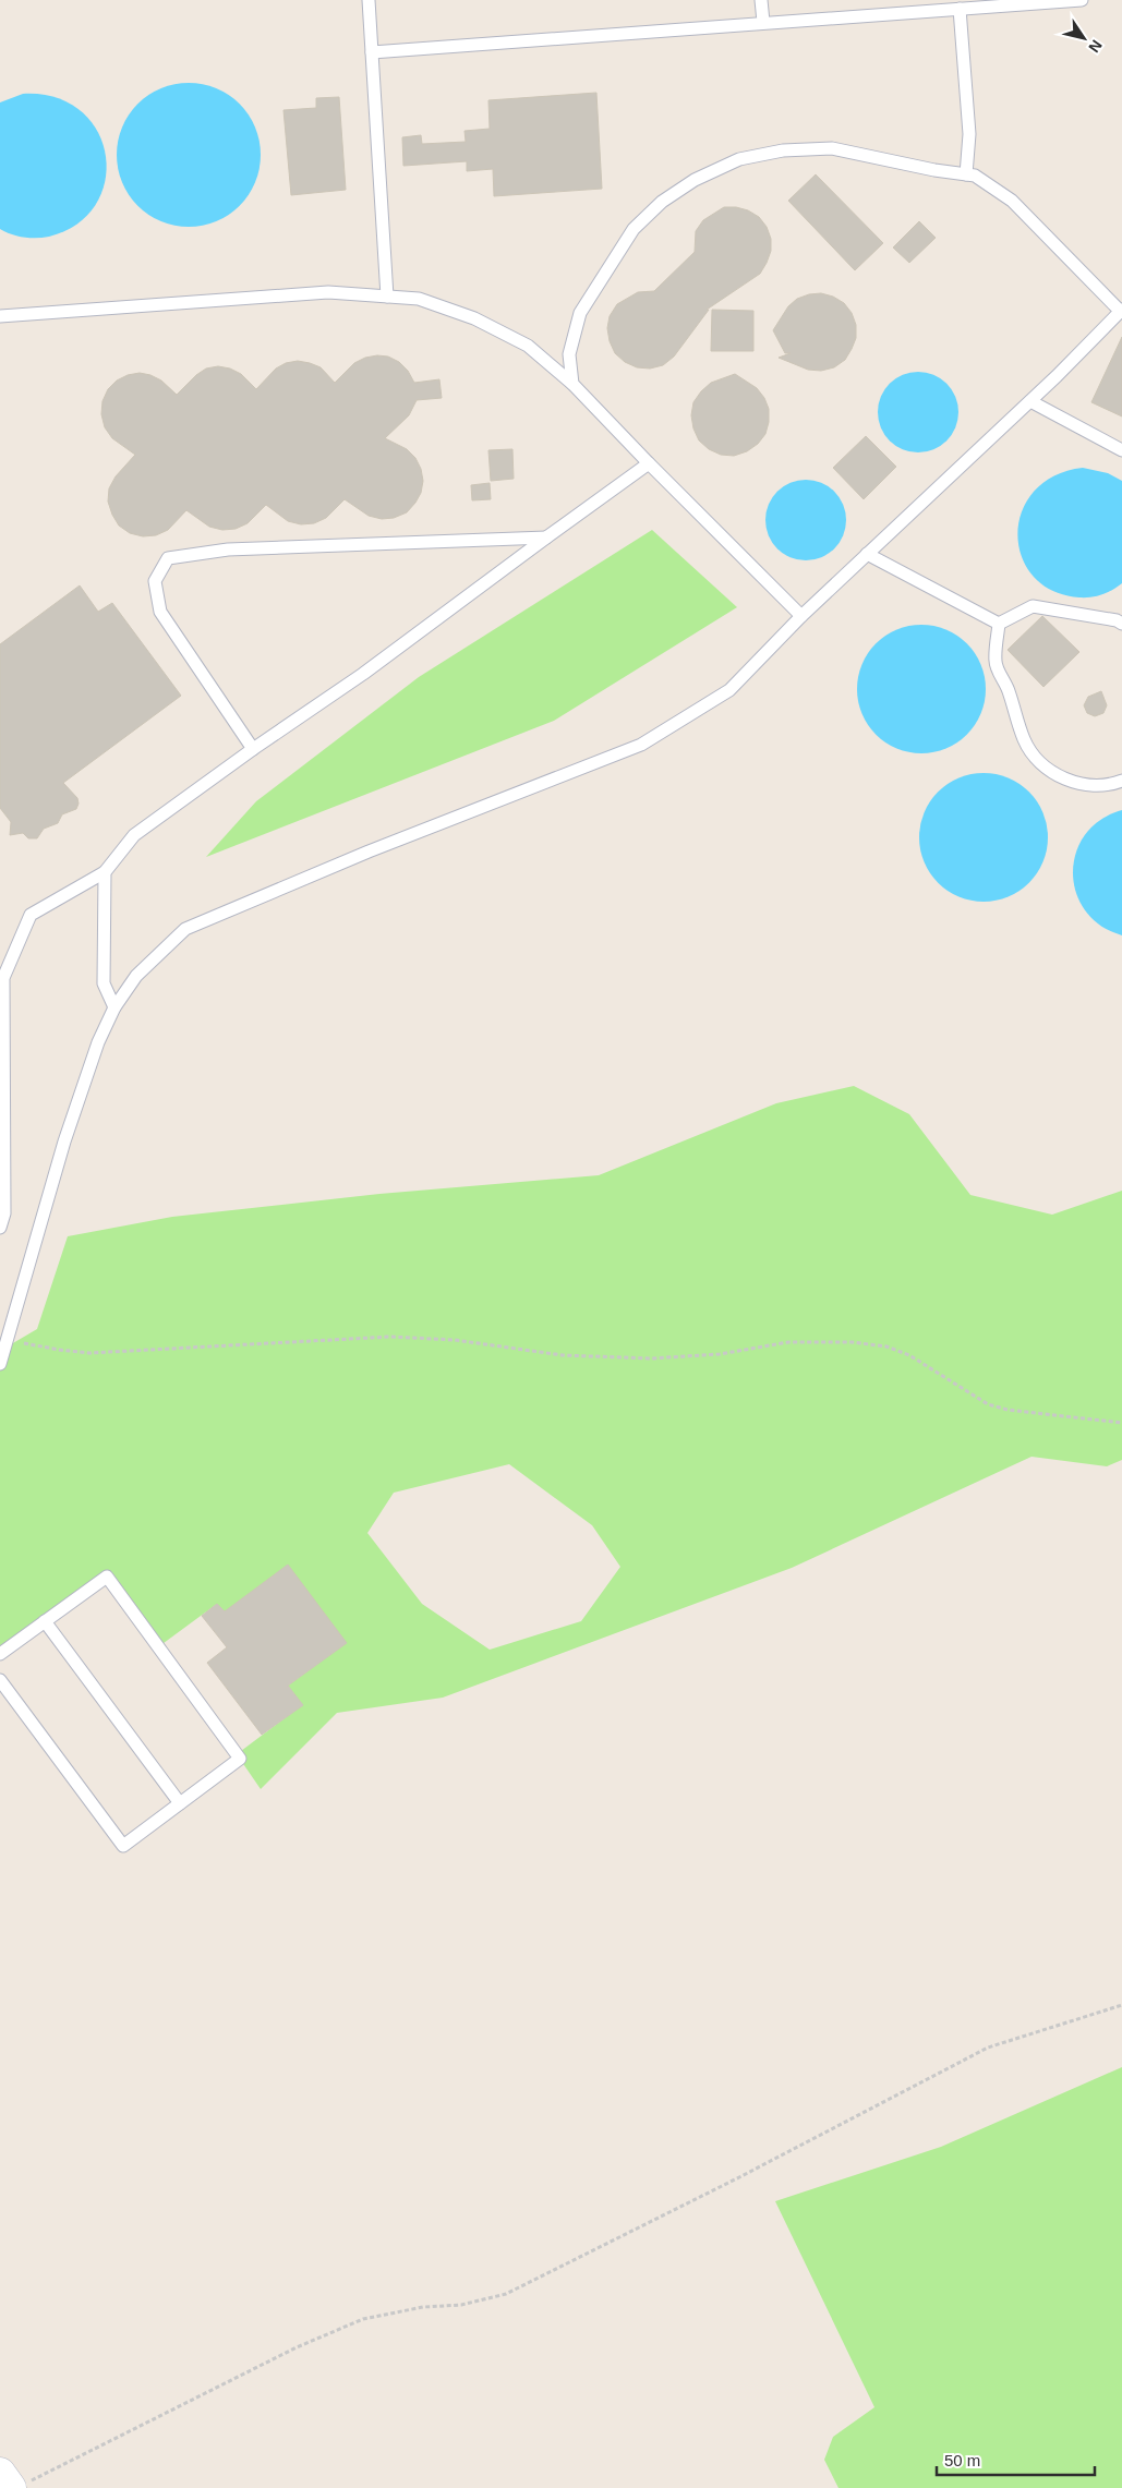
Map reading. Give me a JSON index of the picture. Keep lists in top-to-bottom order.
{
  "scale_bar": "50 m",
  "north": "bottom right"
}
